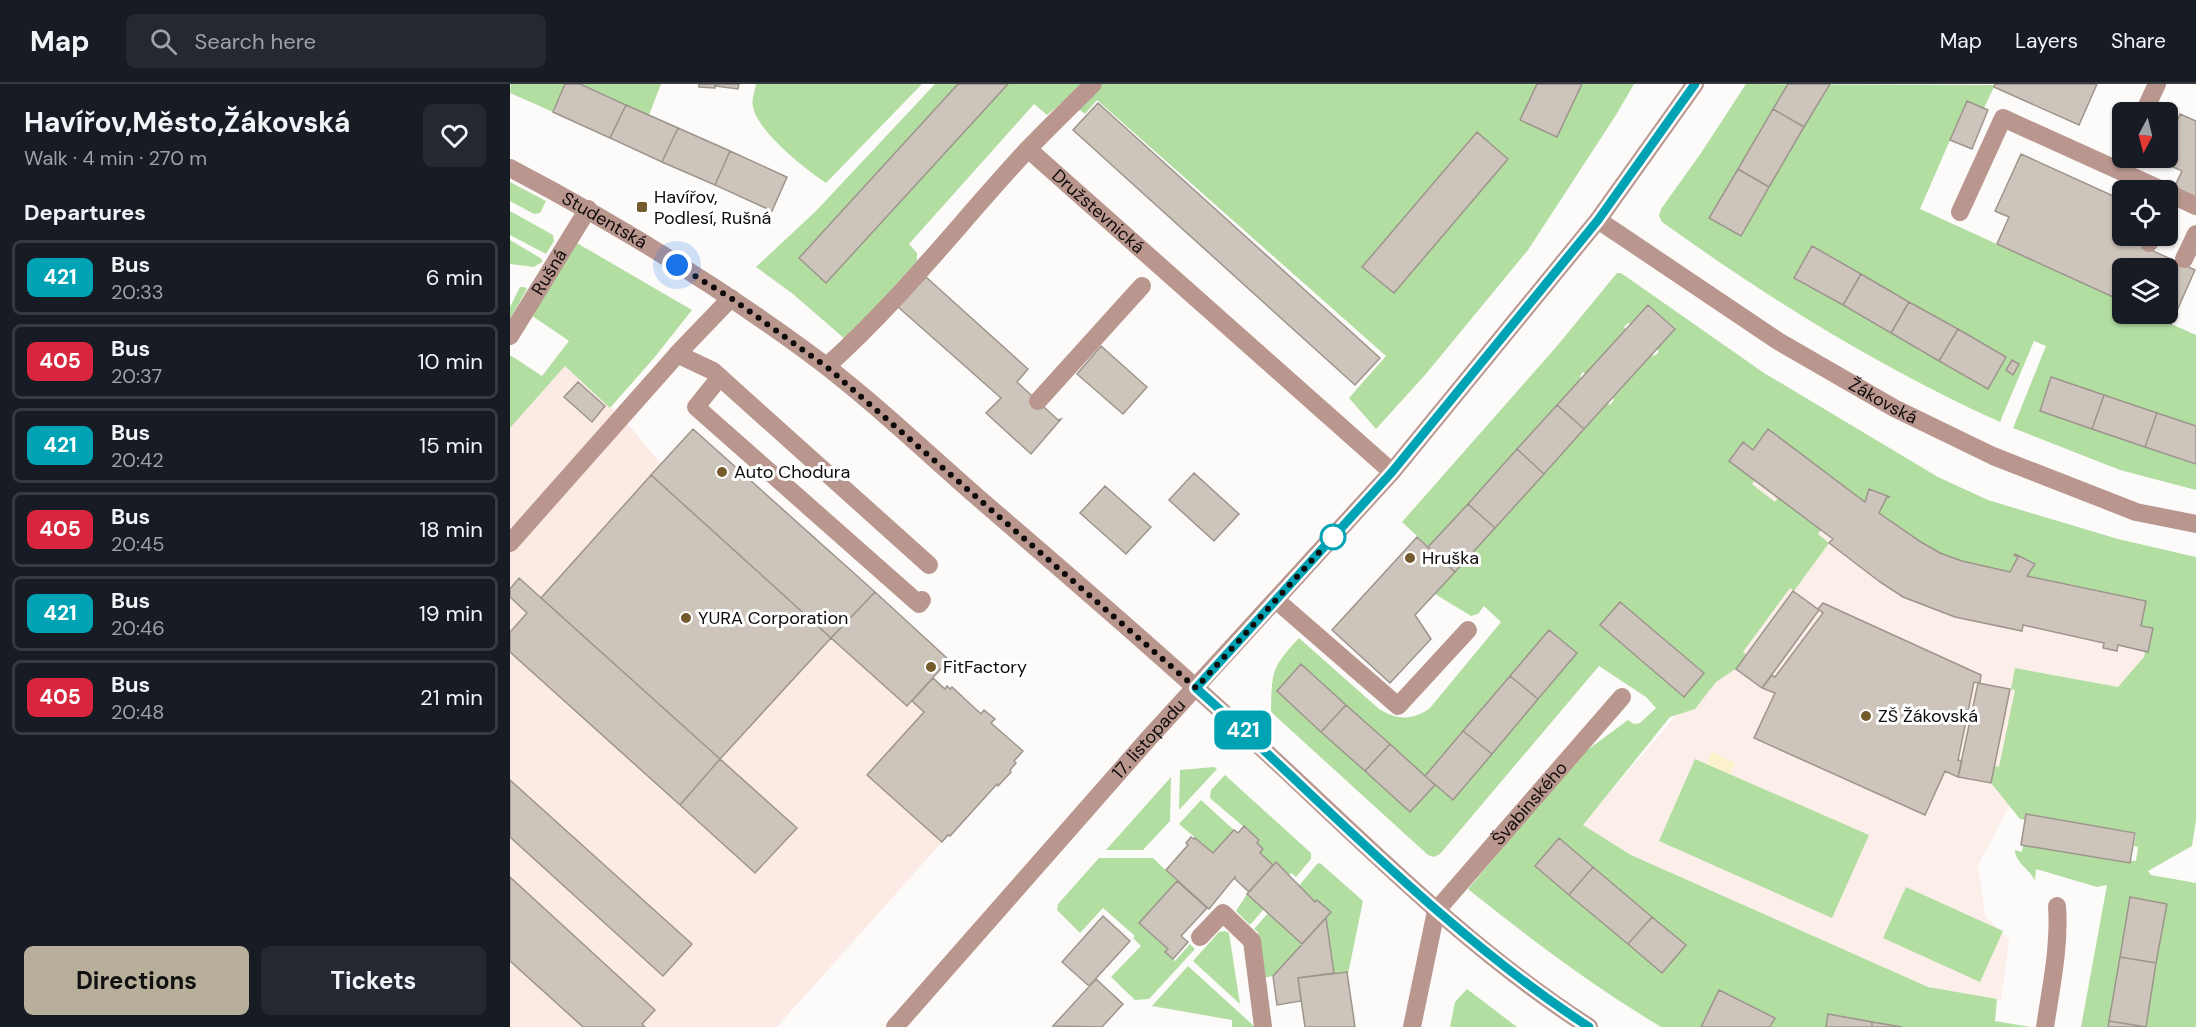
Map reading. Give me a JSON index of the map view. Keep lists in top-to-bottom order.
{
  "streets": {
    "street": [
      "Družstevnická",
      "Studentská",
      "Rušná",
      "Žákovská",
      "17. listopadu",
      "Švabinského"
    ]
  },
  "crossings": [
    ["Družstevnická", "17. listopadu"],
    ["Studentská", "Rušná"],
    ["Studentská", "17. listopadu"],
    ["Studentská", "Švabinského"],
    ["Žákovská", "17. listopadu"]
  ],
  "places": {
    "transit": ["Havířov, Podlesí, Rušná"],
    "other": [
      "Auto Chodura",
      "Hruška",
      "YURA Corporation",
      "FitFactory",
      "ZŠ Žákovská"
    ]
  },
  "lines": ["bus line 421"],
  "north": "bottom",
  "page": {
    "header": "Map",
    "search": "Search here",
    "nav": ["Map", "Layers", "Share"],
    "heading": [
      ["Havířov,Město,Žákovská", "Walk · 4 min · 270 m"],
      "Departures"
    ],
    "on_map": "421",
    "list": [
      {
        "mark": "421",
        "name": "Bus",
        "note": "20:33",
        "value": "6 min"
      },
      {
        "mark": "405",
        "name": "Bus",
        "note": "20:37",
        "value": "10 min"
      },
      {
        "mark": "421",
        "name": "Bus",
        "note": "20:42",
        "value": "15 min"
      },
      {
        "mark": "405",
        "name": "Bus",
        "note": "20:45",
        "value": "18 min"
      },
      {
        "mark": "421",
        "name": "Bus",
        "note": "20:46",
        "value": "19 min"
      },
      {
        "mark": "405",
        "name": "Bus",
        "note": "20:48",
        "value": "21 min"
      }
    ],
    "buttons": ["Directions", "Tickets"]
  }
}
